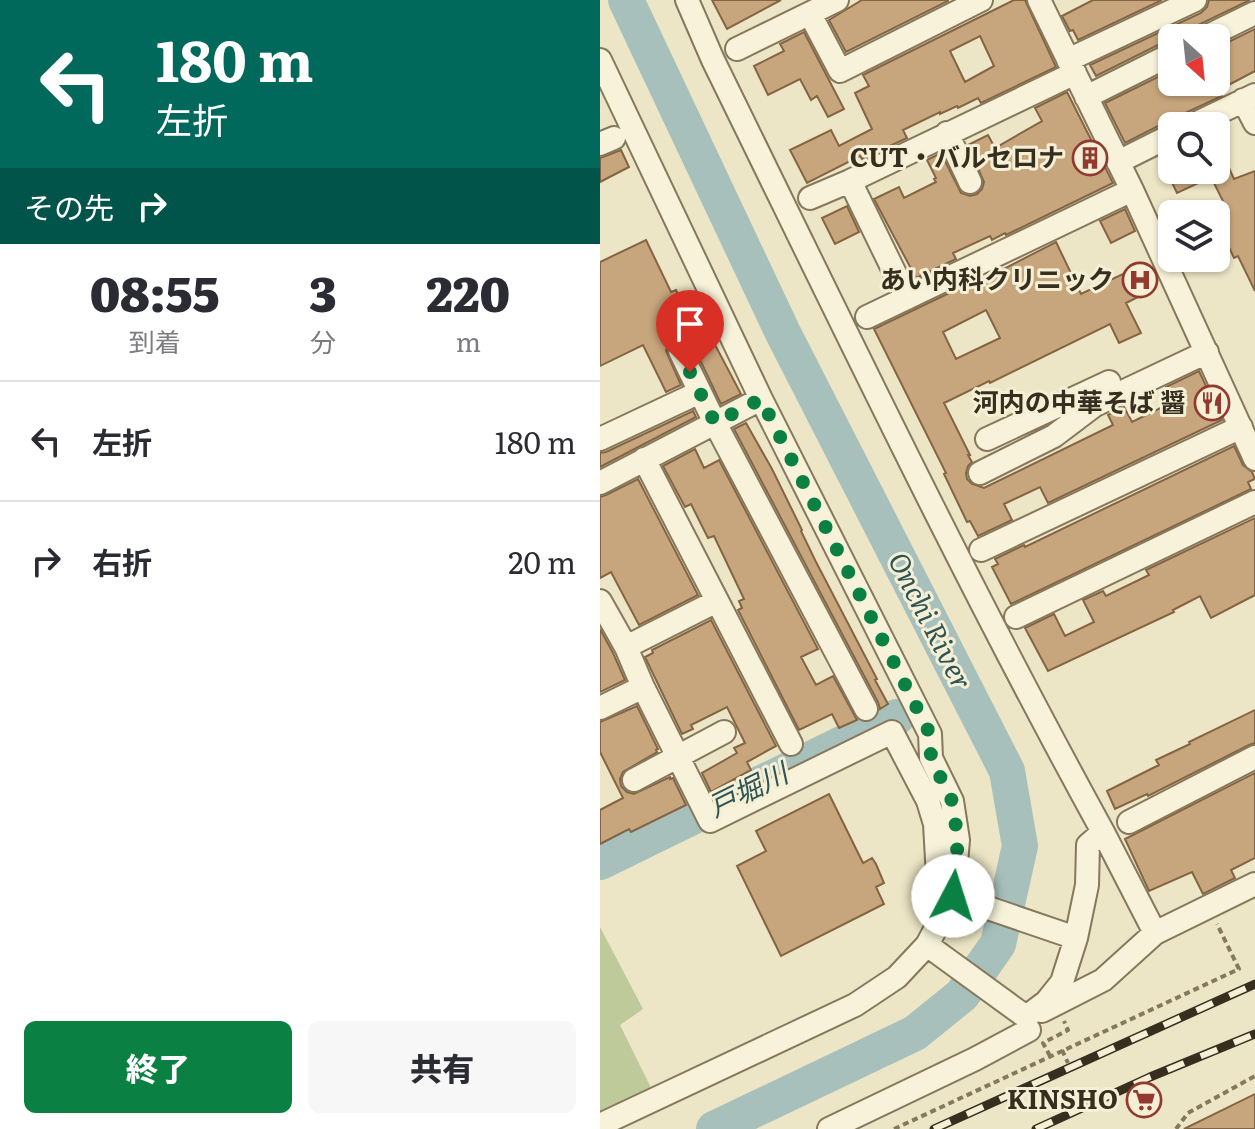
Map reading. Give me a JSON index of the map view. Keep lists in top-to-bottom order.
{
  "water": ["Onchi River", "戸堀川"],
  "places": {
    "building": ["CUT・バルセロナ"],
    "hospital": ["あい内科クリニック"],
    "restaurant": ["河内の中華そば 醤"],
    "supermarket": ["KINSHO"]
  },
  "north": "bottom right",
  "page": {
    "turn": ["180 m", "左折"],
    "then": "その先",
    "eta": [
      "08:55",
      "到着",
      "3",
      "分",
      "220",
      "m"
    ],
    "list": [
      {
        "name": "左折",
        "value": "180 m"
      },
      {
        "name": "右折",
        "value": "20 m"
      }
    ],
    "buttons": ["終了", "共有"]
  }
}
